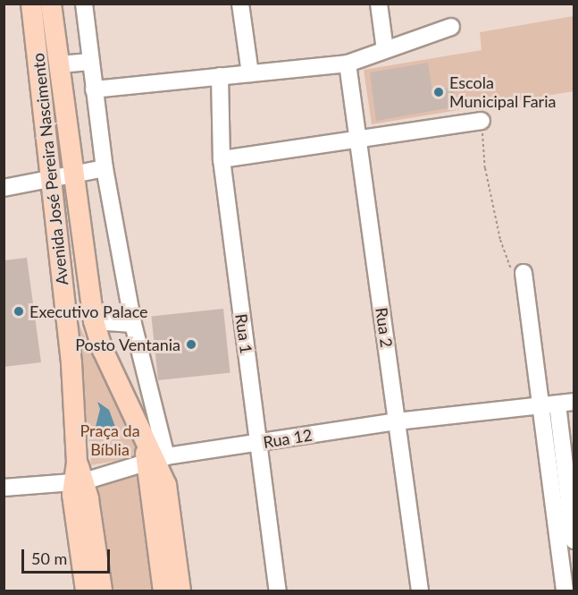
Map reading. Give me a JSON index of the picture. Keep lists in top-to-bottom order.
{
  "streets": {
    "main road": ["Avenida José Pereira Nascimento"],
    "street": ["Rua 2", "Rua 1", "Rua 12"]
  },
  "crossings": [
    ["Avenida José Pereira Nascimento", "Rua 12"],
    ["Rua 2", "Rua 12"],
    ["Rua 1", "Rua 12"]
  ],
  "parks": ["Praça da Bíblia"],
  "places": ["Escola Municipal Faria", "Executivo Palace", "Posto Ventania"],
  "scale_bar": "50 m"
}
